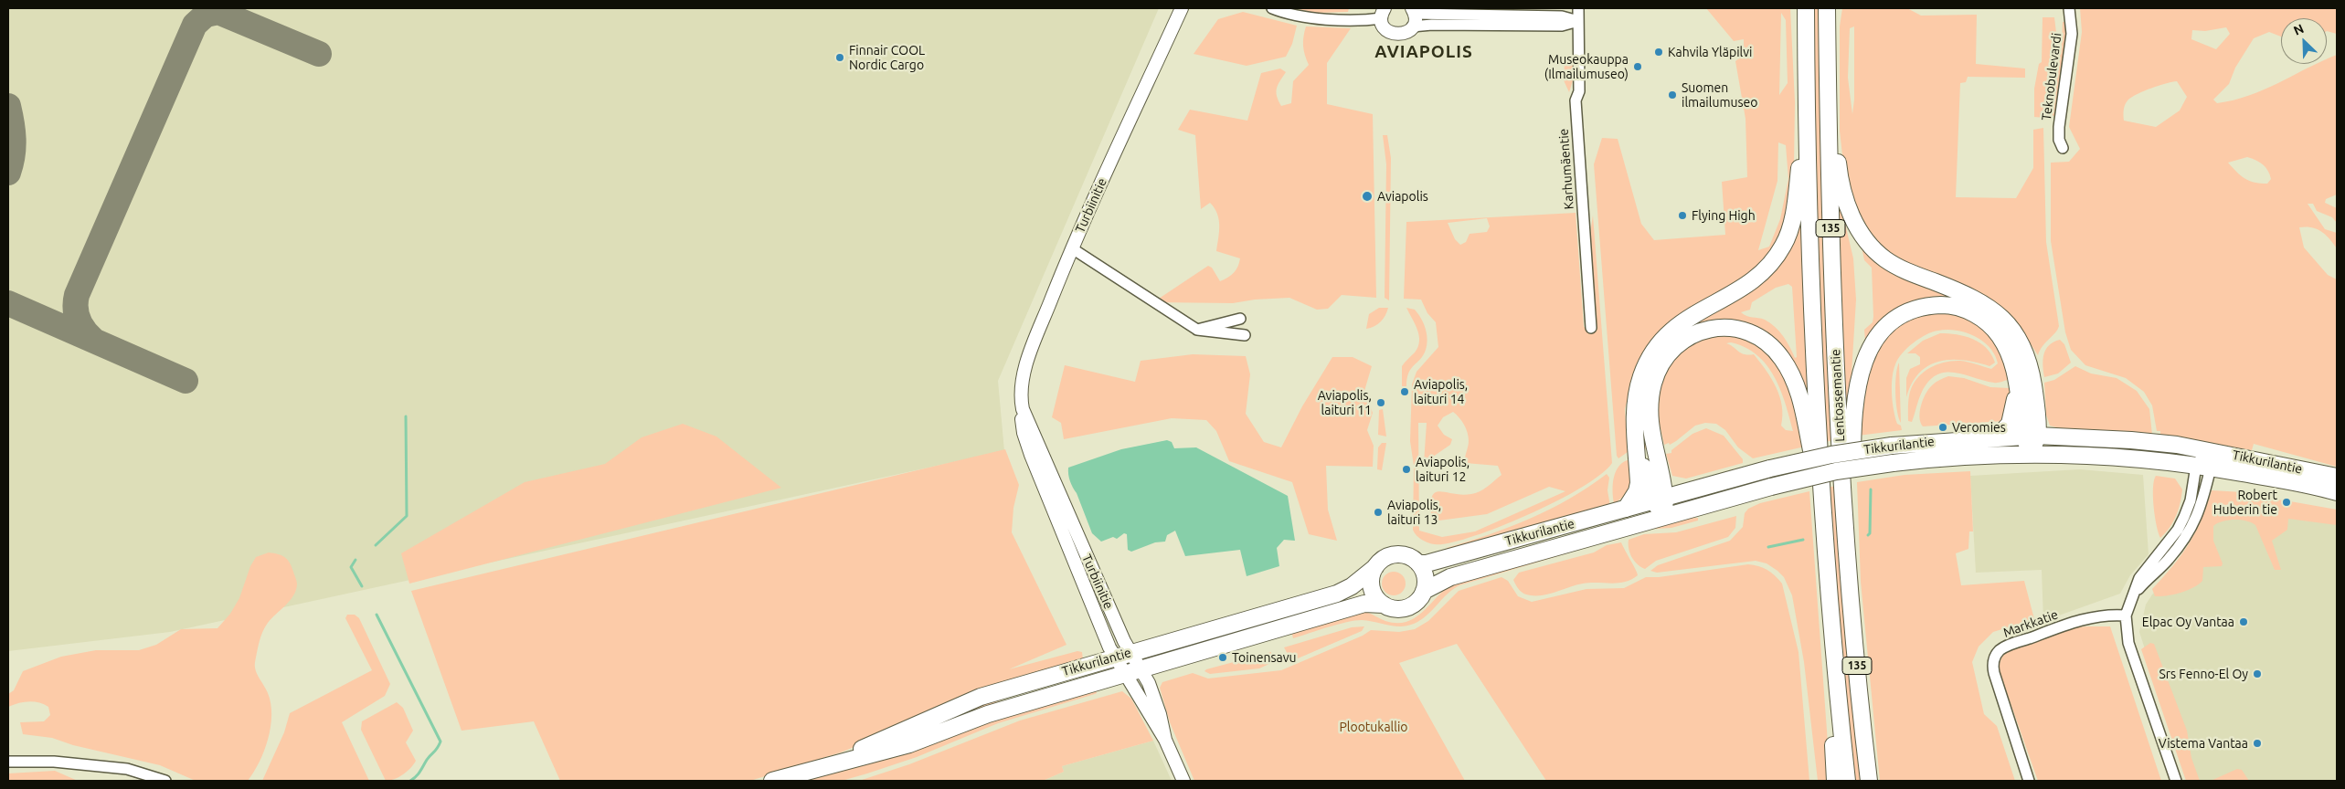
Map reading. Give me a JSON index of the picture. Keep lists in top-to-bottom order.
{
  "streets": {
    "main road": ["135", "Lentoasemantie", "Tikkurilantie"],
    "street": [
      "Teknobulevardi",
      "Karhumäentie",
      "Turbiinitie",
      "Markkatie"
    ]
  },
  "crossings": [
    ["Turbiinitie", "Tikkurilantie"],
    ["135", "Lentoasemantie"]
  ],
  "districts": ["AVIAPOLIS"],
  "parks": ["Plootukallio"],
  "places": [
    "Kahvila Yläpilvi",
    "Finnair COOL Nordic Cargo",
    "Museokauppa (Ilmailumuseo)",
    "Suomen ilmailumuseo",
    "Aviapolis",
    "Flying High",
    "Aviapolis, laituri 14",
    "Aviapolis, laituri 11",
    "Veromies",
    "Aviapolis, laituri 12",
    "Robert Huberin tie",
    "Aviapolis, laituri 13",
    "Elpac Oy Vantaa",
    "Toinensavu",
    "Srs Fenno-El Oy",
    "Vistema Vantaa"
  ],
  "north": "top left"
}
